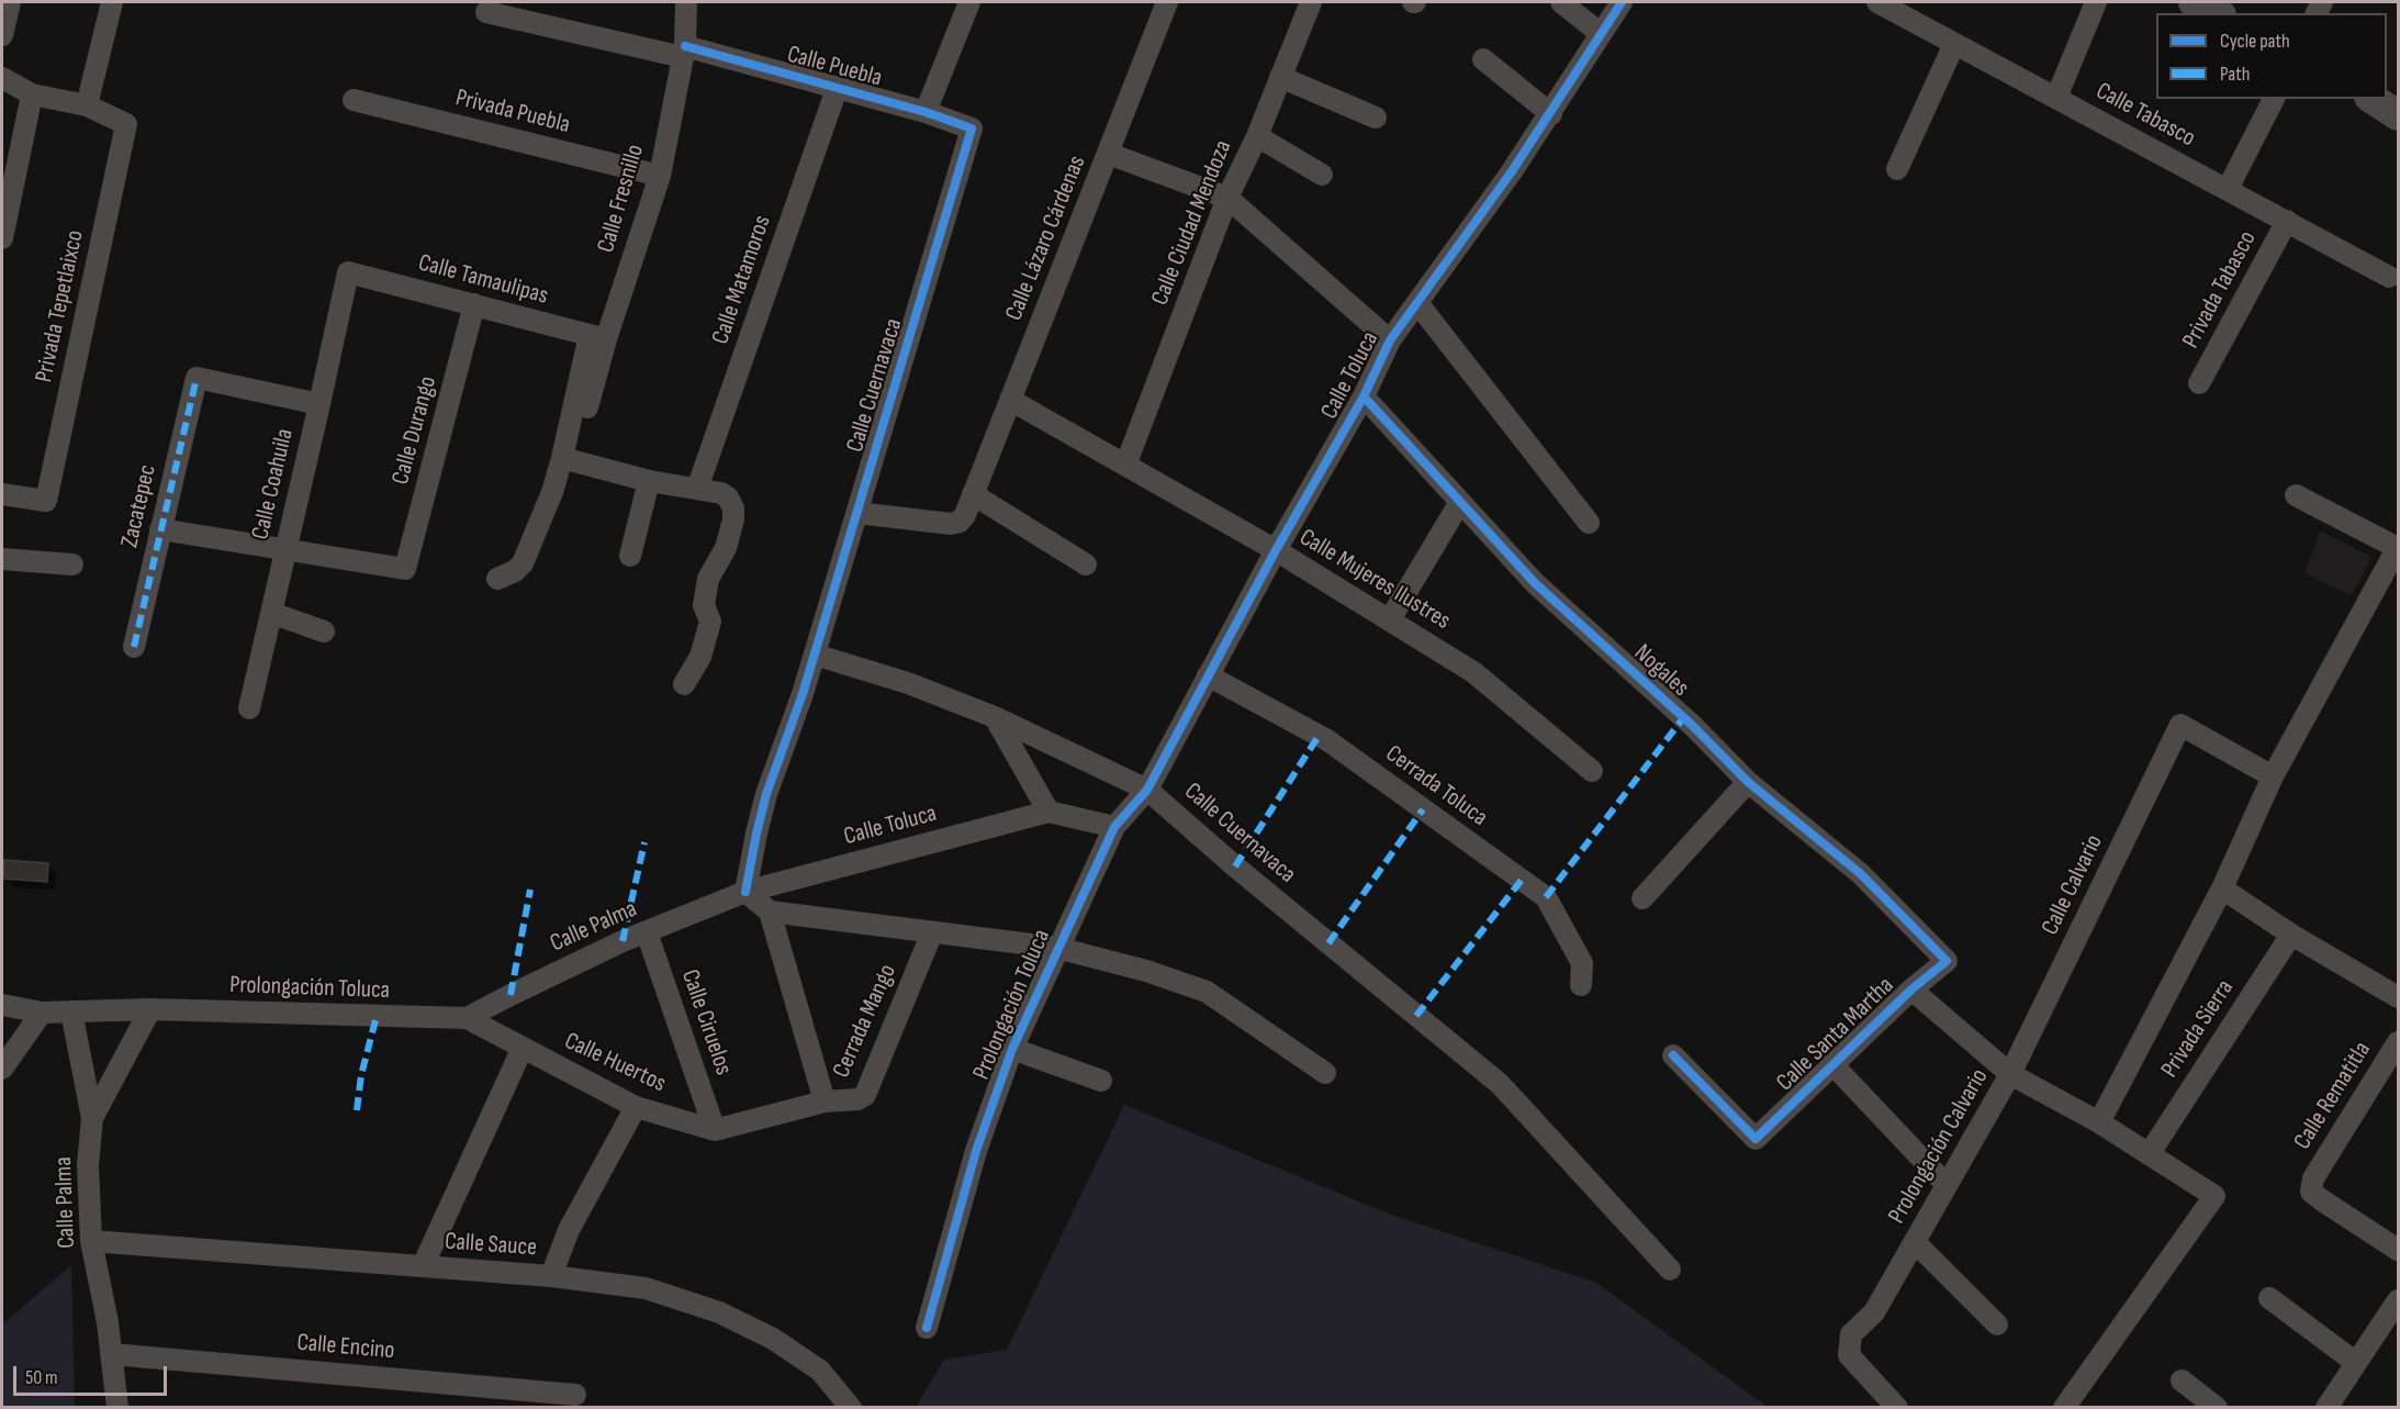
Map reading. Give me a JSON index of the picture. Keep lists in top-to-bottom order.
{
  "streets": {
    "street": [
      "Calle Puebla",
      "Privada Puebla",
      "Calle Tabasco",
      "Calle Fresnillo",
      "Calle Ciudad Mendoza",
      "Calle Lázaro Cárdenas",
      "Calle Tamaulipas",
      "Calle Matamoros",
      "Privada Tabasco",
      "Privada Tepetlaixco",
      "Calle Toluca",
      "Calle Cuernavaca",
      "Calle Durango",
      "Calle Coahuila",
      "Zacatepec",
      "Calle Mujeres Ilustres",
      "Nogales",
      "Cerrada Toluca",
      "Calle Calvario",
      "Calle Palma",
      "Prolongación Toluca",
      "Cerrada Mango",
      "Calle Ciruelos",
      "Privada Sierra",
      "Calle Santa Martha",
      "Calle Huertos",
      "Calle Rematitla",
      "Prolongación Calvario",
      "Calle Sauce",
      "Calle Encino"
    ]
  },
  "crossings": [
    ["Calle Puebla", "Calle Fresnillo"],
    ["Calle Puebla", "Calle Matamoros"],
    ["Calle Puebla", "Calle Cuernavaca"],
    ["Privada Puebla", "Calle Fresnillo"],
    ["Calle Tabasco", "Privada Tabasco"],
    ["Calle Fresnillo", "Calle Tamaulipas"],
    ["Calle Ciudad Mendoza", "Calle Mujeres Ilustres"],
    ["Calle Lázaro Cárdenas", "Calle Cuernavaca"],
    ["Calle Lázaro Cárdenas", "Calle Mujeres Ilustres"],
    ["Calle Tamaulipas", "Calle Durango"],
    ["Calle Tamaulipas", "Calle Coahuila"],
    ["Calle Toluca", "Calle Cuernavaca"],
    ["Calle Toluca", "Calle Mujeres Ilustres"],
    ["Calle Toluca", "Nogales"],
    ["Calle Toluca", "Cerrada Toluca"],
    ["Calle Toluca", "Calle Palma"],
    ["Calle Toluca", "Prolongación Toluca"],
    ["Calle Cuernavaca", "Prolongación Toluca"],
    ["Calle Durango", "Calle Coahuila"],
    ["Calle Coahuila", "Zacatepec"],
    ["Nogales", "Calle Santa Martha"],
    ["Calle Calvario", "Prolongación Calvario"],
    ["Calle Palma", "Prolongación Toluca"],
    ["Calle Palma", "Calle Ciruelos"],
    ["Calle Palma", "Calle Huertos"],
    ["Calle Palma", "Calle Sauce"],
    ["Calle Palma", "Calle Encino"],
    ["Prolongación Toluca", "Calle Huertos"],
    ["Calle Ciruelos", "Calle Huertos"],
    ["Calle Santa Martha", "Prolongación Calvario"]
  ],
  "legend": ["Cycle path", "Path"],
  "scale_bar": "50 m"
}
